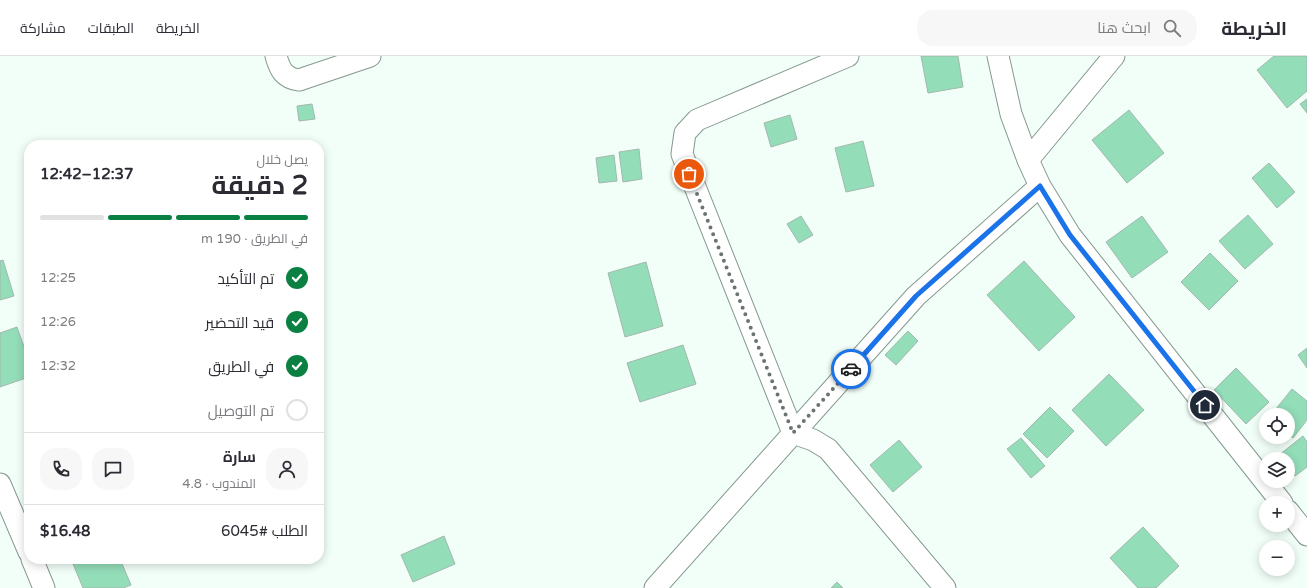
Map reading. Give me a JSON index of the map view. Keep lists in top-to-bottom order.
{
  "page": {
    "header": "الخريطة",
    "search": "ابحث هنا",
    "nav": ["الخريطة", "الطبقات", "مشاركة"],
    "heading": ["2 دقيقة", "يصل خلال", "12:37–12:42"],
    "panel": [
      "سارة",
      "المندوب · 4.8",
      "الطلب #6045",
      "$16.48"
    ],
    "bar": "في الطريق · 190 m",
    "list": [
      ["تم التأكيد", "12:25"],
      ["قيد التحضير", "12:26"],
      ["في الطريق", "12:32"],
      "تم التوصيل"
    ],
    "map_buttons": ["+", "−"]
  }
}
